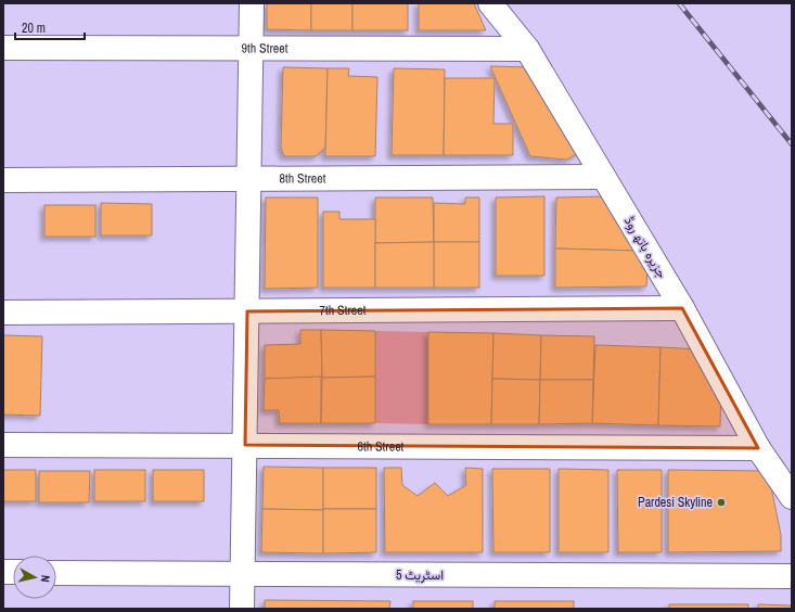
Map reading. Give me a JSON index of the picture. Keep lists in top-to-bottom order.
{
  "streets": {
    "street": [
      "9th Street",
      "8th Street",
      "جزیرہ باتھ روڈ",
      "7th Street",
      "6th Street",
      "اسٹریٹ 5"
    ]
  },
  "crossings": [
    ["9th Street", "جزیرہ باتھ روڈ"],
    ["8th Street", "جزیرہ باتھ روڈ"],
    ["جزیرہ باتھ روڈ", "7th Street"],
    ["جزیرہ باتھ روڈ", "6th Street"]
  ],
  "places": ["Pardesi Skyline"],
  "scale_bar": "20 m",
  "north": "right"
}
